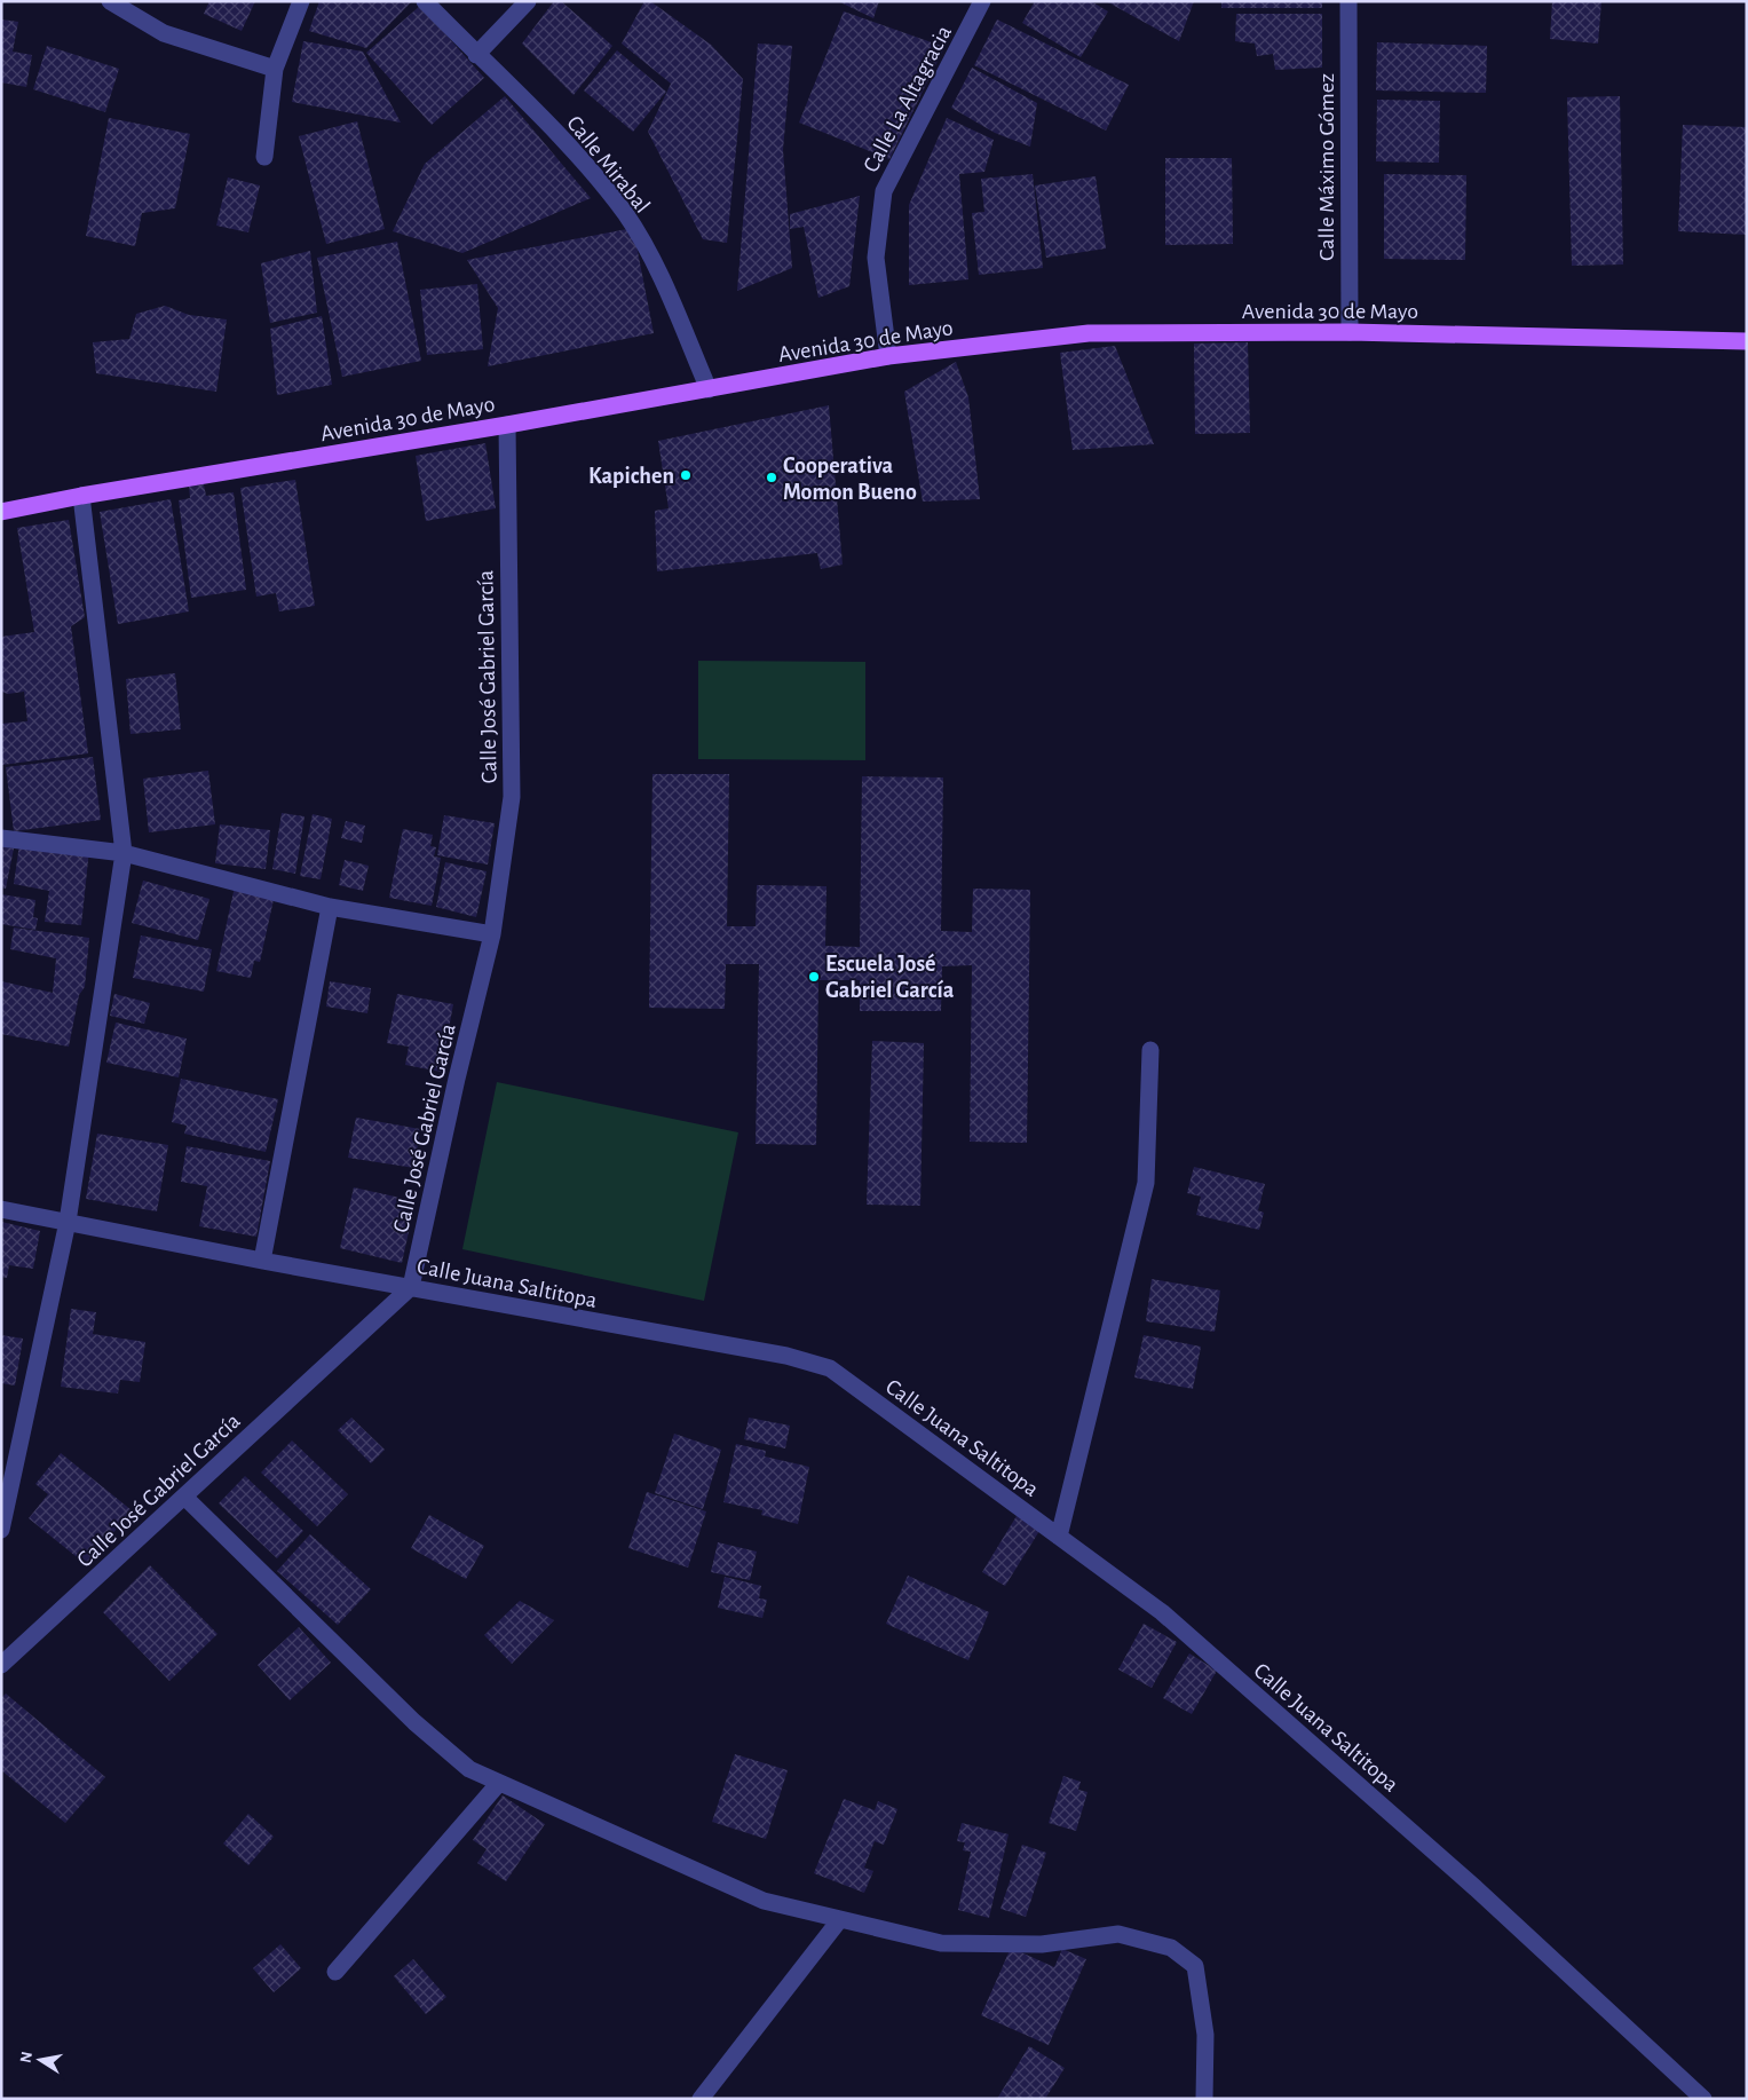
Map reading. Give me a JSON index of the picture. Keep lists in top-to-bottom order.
{
  "streets": {
    "main road": ["Avenida 30 de Mayo"],
    "street": [
      "Calle La Altagracia",
      "Calle Mirabal",
      "Calle Máximo Gómez",
      "Calle José Gabriel García",
      "Calle Juana Saltitopa"
    ]
  },
  "crossings": [
    ["Calle La Altagracia", "Avenida 30 de Mayo"],
    ["Calle Mirabal", "Avenida 30 de Mayo"],
    ["Calle Máximo Gómez", "Avenida 30 de Mayo"],
    ["Avenida 30 de Mayo", "Calle José Gabriel García"],
    ["Calle José Gabriel García", "Calle Juana Saltitopa"]
  ],
  "places": ["Kapichen", "Cooperativa Momon Bueno", "Escuela José Gabriel García"],
  "north": "left"
}
